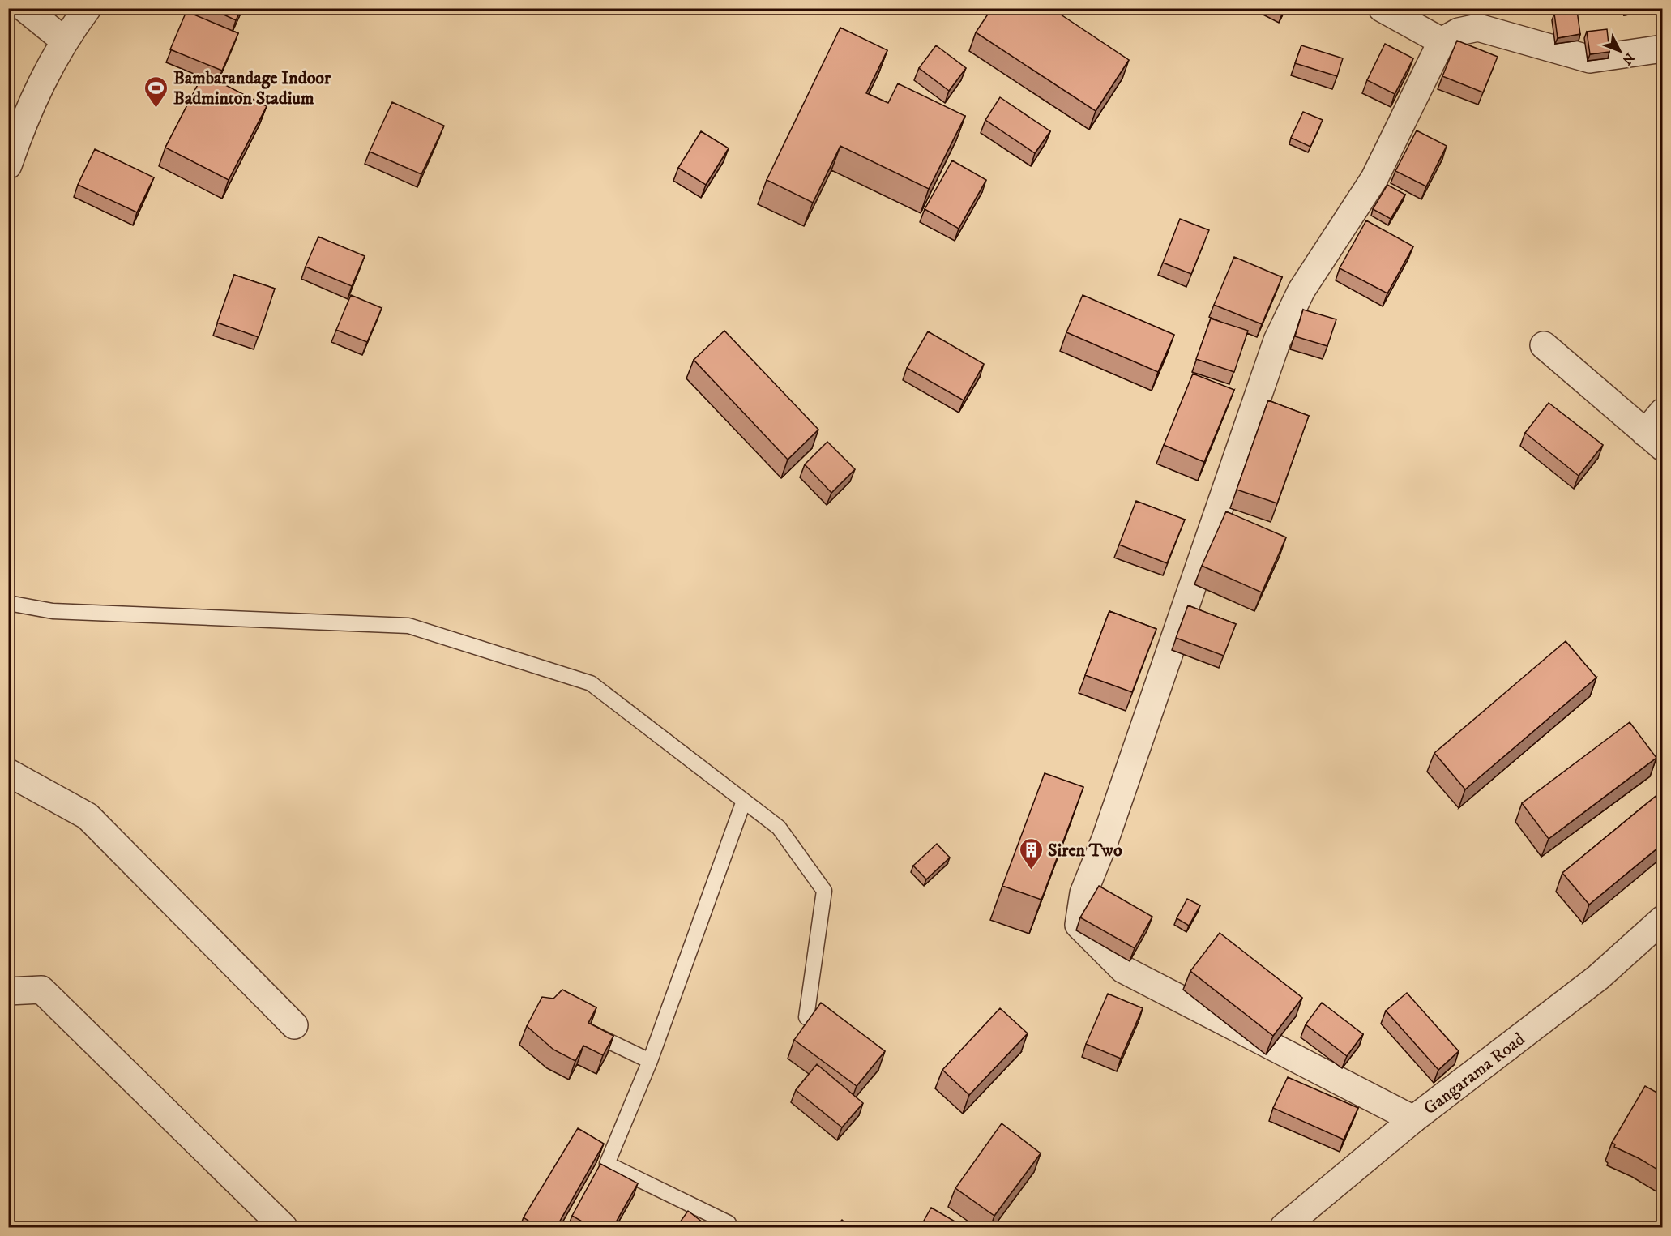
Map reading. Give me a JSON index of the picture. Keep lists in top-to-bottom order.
{
  "streets": {
    "street": ["Gangarama Road"]
  },
  "places": {
    "sports": ["Bambarandage Indoor Badminton Stadium"],
    "building": ["Siren Two"]
  },
  "north": "bottom right"
}
